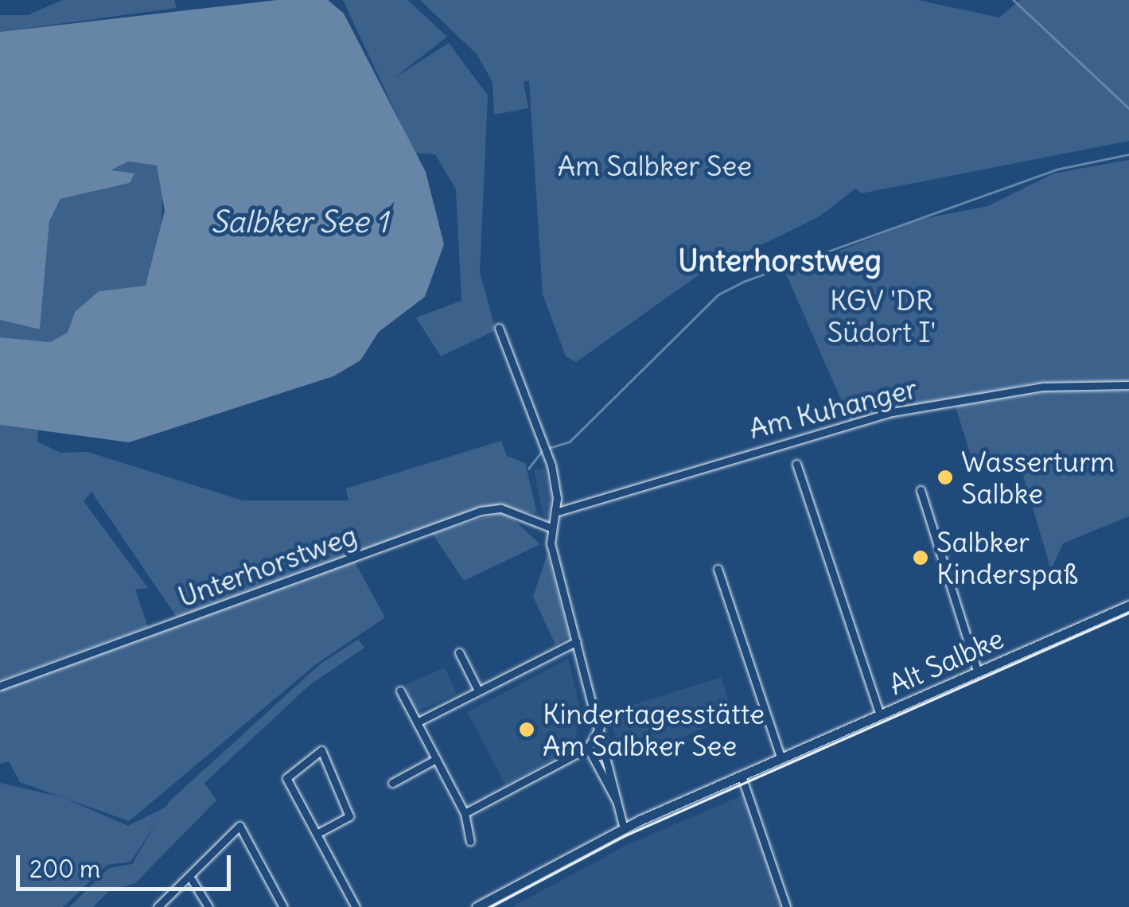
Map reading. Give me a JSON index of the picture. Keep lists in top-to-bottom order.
{
  "streets": {
    "main road": ["Alt Salbke"],
    "street": ["Am Kuhanger", "Unterhorstweg"]
  },
  "districts": ["Unterhorstweg"],
  "water": ["Salbker See 1"],
  "parks": ["Am Salbker See", "KGV 'DR Südort I'"],
  "places": ["Wasserturm Salbke", "Salbker Kinderspaß", "Kindertagesstätte Am Salbker See"],
  "scale_bar": "200 m"
}
